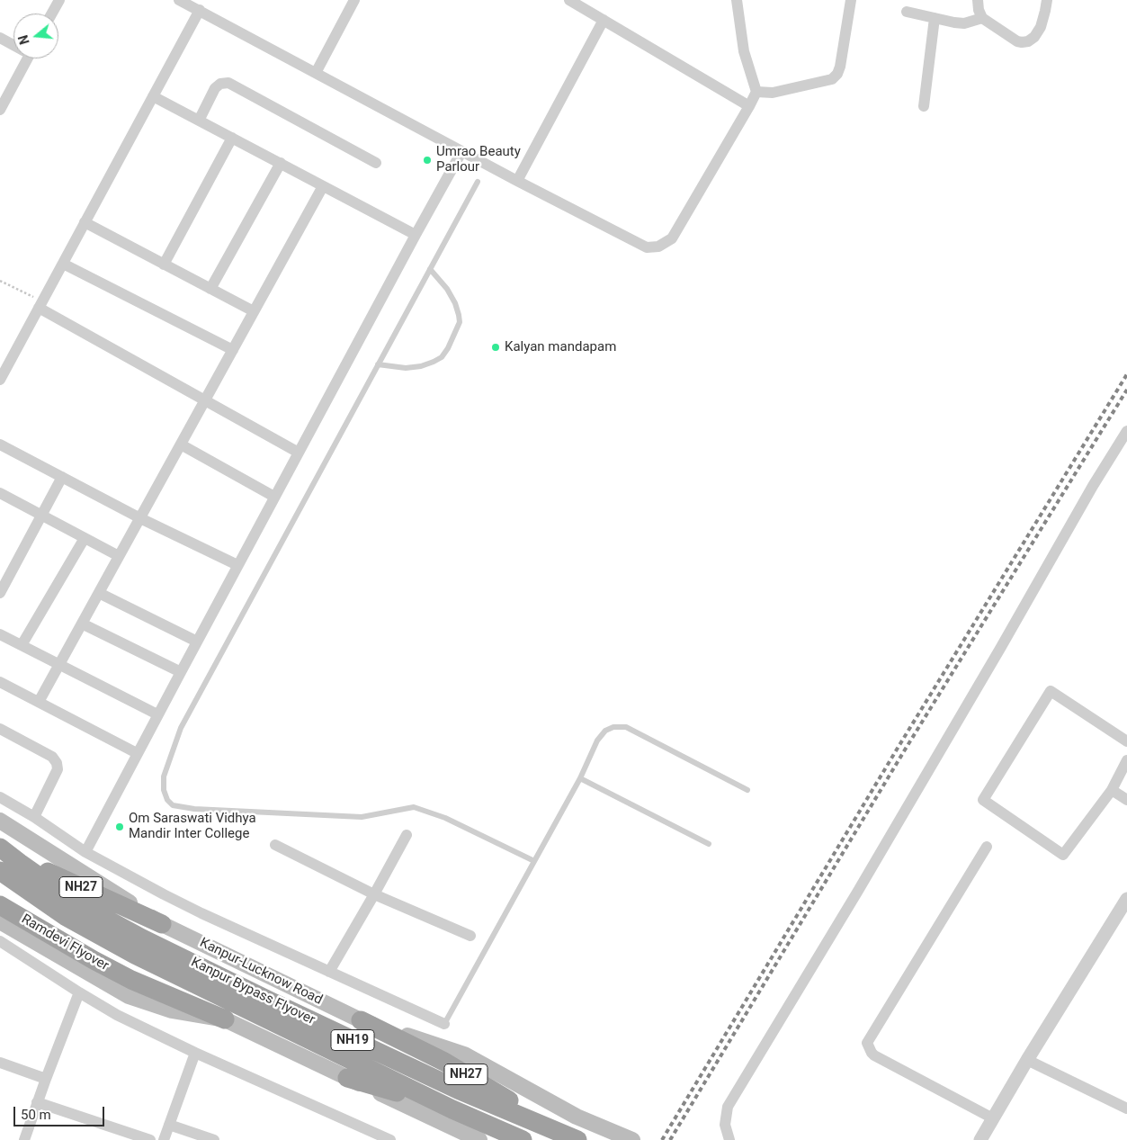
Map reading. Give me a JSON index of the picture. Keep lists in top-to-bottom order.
{
  "streets": {
    "highway": [
      "NH27",
      "Ramdevi Flyover",
      "Kanpur Bypass Flyover",
      "NH19"
    ],
    "main road": ["Kanpur-Lucknow Road"]
  },
  "crossings": [
    ["NH27", "Kanpur-Lucknow Road"],
    ["NH27", "Kanpur Bypass Flyover"],
    ["Kanpur Bypass Flyover", "NH19"]
  ],
  "places": ["Umrao Beauty Parlour", "Kalyan mandapam", "Om Saraswati Vidhya Mandir Inter College"],
  "scale_bar": "50 m",
  "north": "left"
}
